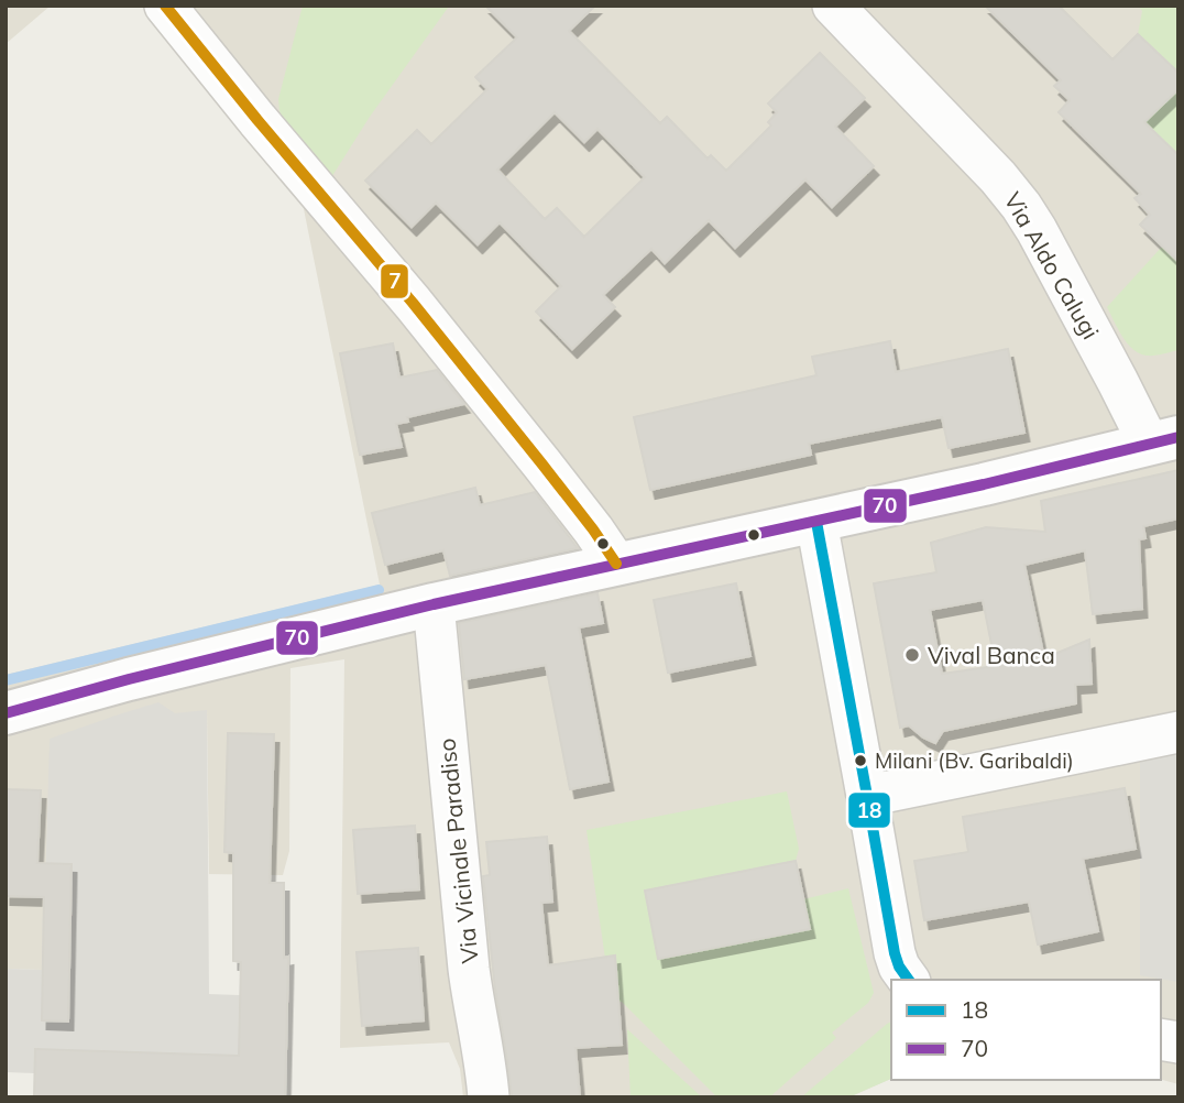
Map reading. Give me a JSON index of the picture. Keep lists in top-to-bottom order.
{
  "streets": {
    "street": ["Via Aldo Calugi", "Via Vicinale Paradiso"]
  },
  "places": ["Vival Banca", "Milani (Bv. Garibaldi)"],
  "lines": ["transit line 7", "transit line 70", "transit line 18"],
  "legend": ["18", "70"]
}
